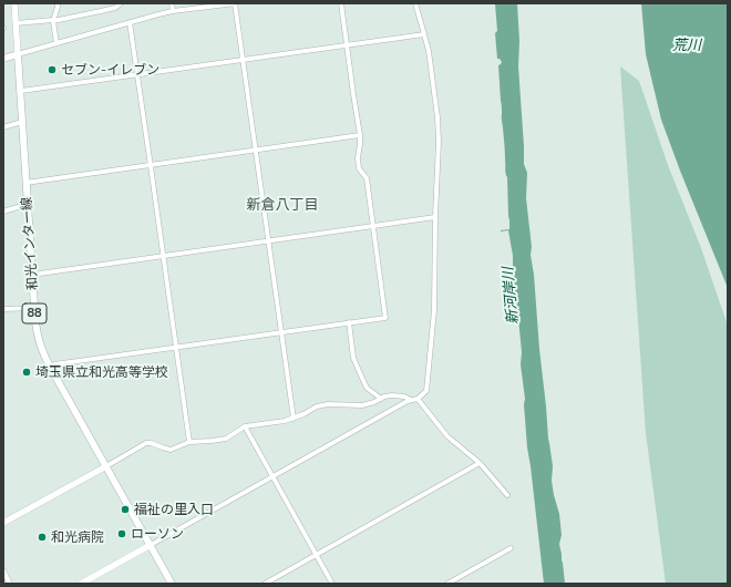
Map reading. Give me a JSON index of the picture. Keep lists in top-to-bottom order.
{
  "streets": {
    "main road": ["和光インター線", "88"]
  },
  "districts": ["新倉八丁目"],
  "water": ["荒川", "新河岸川"],
  "places": [
    "セブン-イレブン",
    "埼玉県立和光高等学校",
    "福祉の里入口",
    "ローソン",
    "和光病院"
  ]
}
